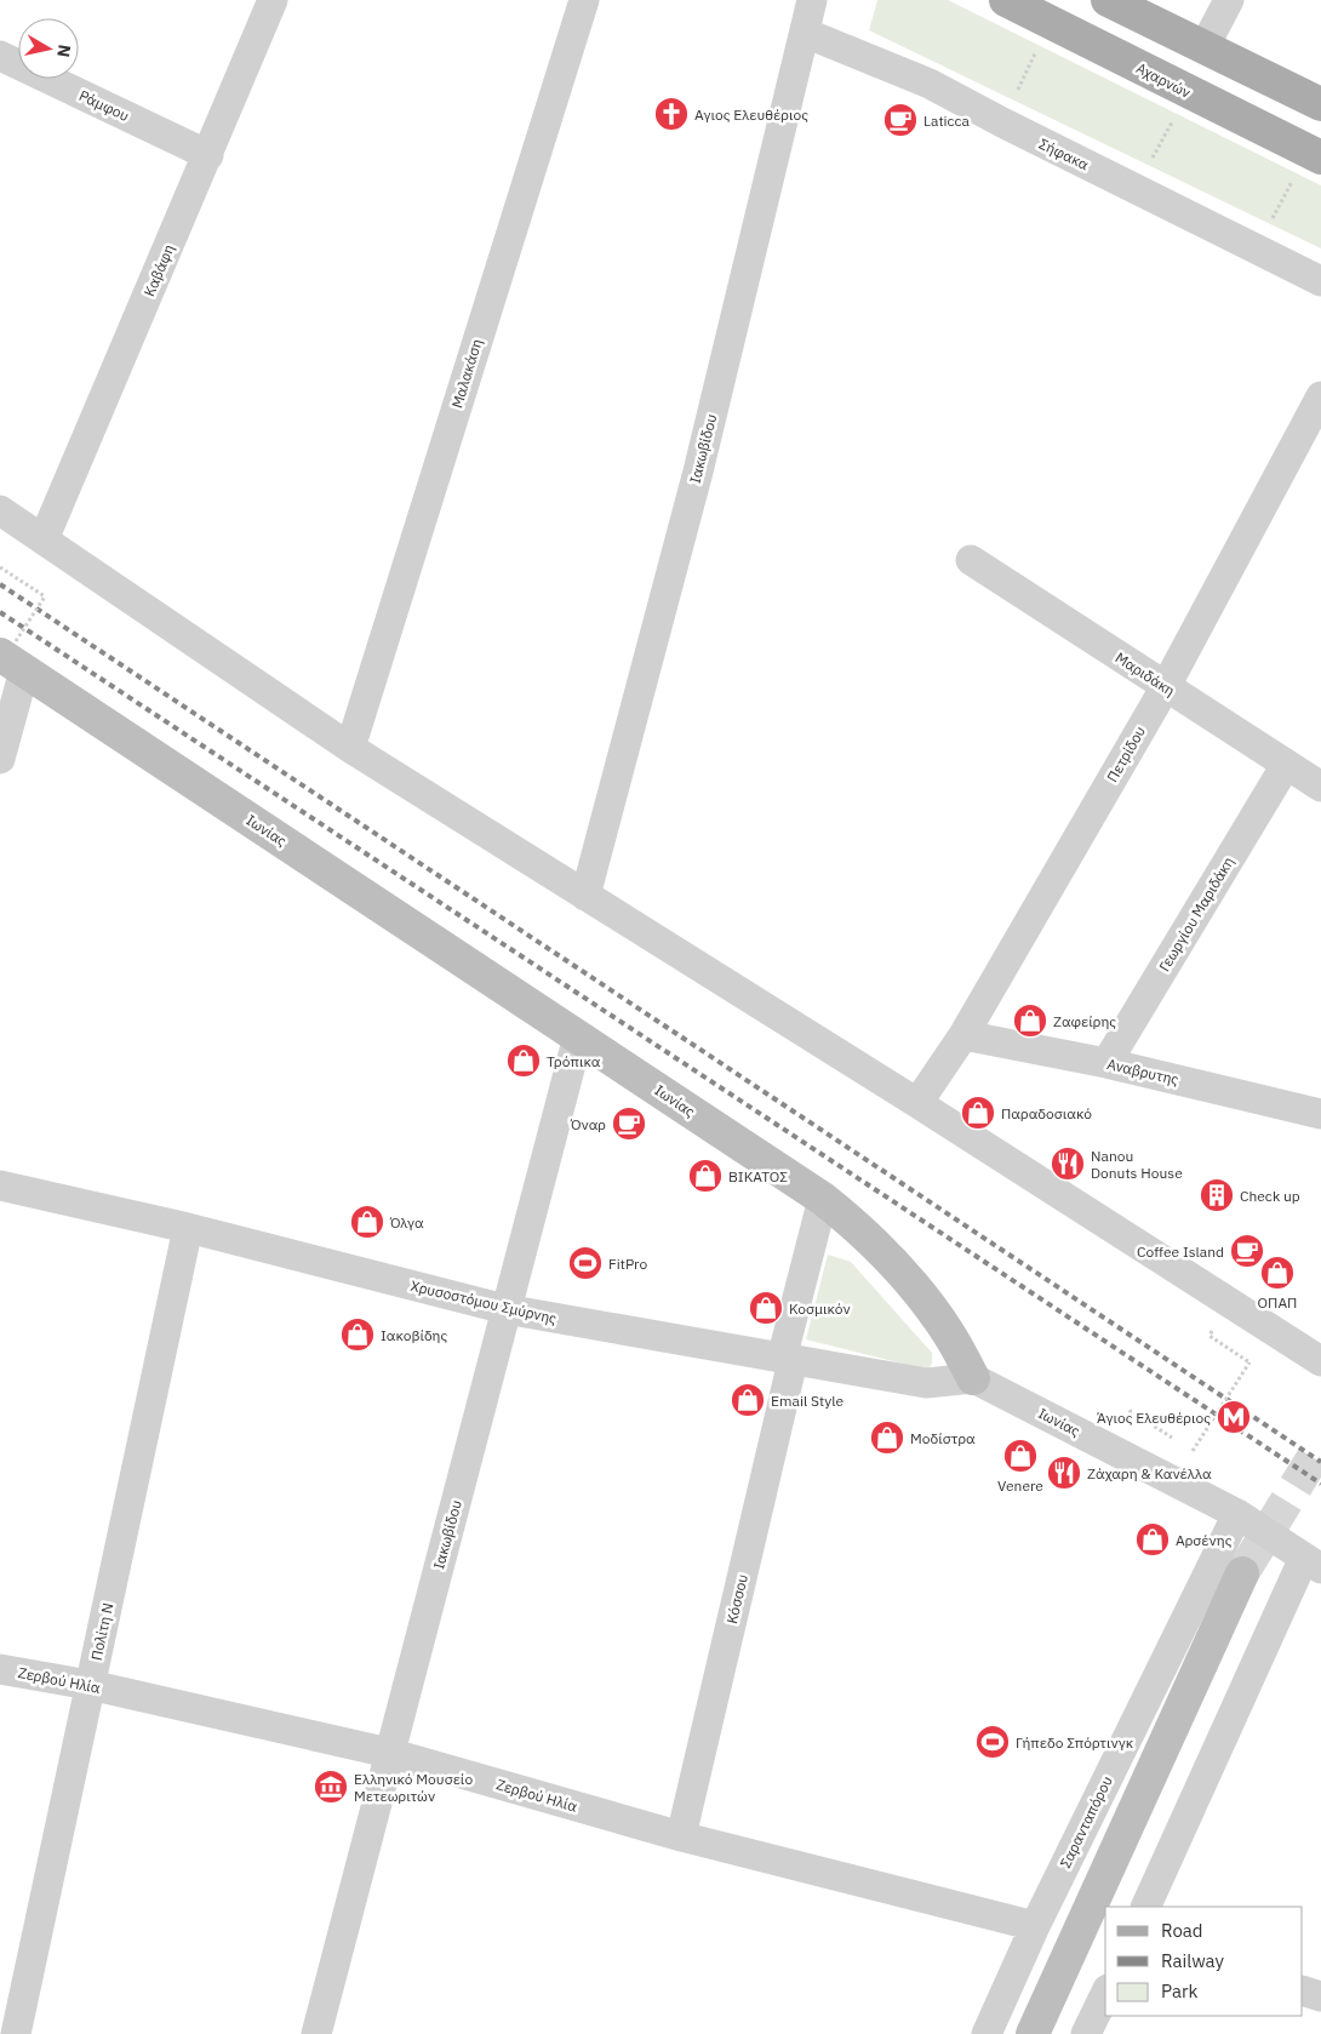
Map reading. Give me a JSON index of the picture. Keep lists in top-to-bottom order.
{
  "streets": {
    "main road": ["Αχαρνών"],
    "street": [
      "Ράμφου",
      "Σήφακα",
      "Καβάφη",
      "Μαλακάση",
      "Ιακωβίδου",
      "Μαριδάκη",
      "Πετρίδου",
      "Ιωνίας",
      "Γεωργίου Μαριδάκη",
      "Αναβρυτης",
      "Χρυσοστόμου Σμύρνης",
      "Κόσσου",
      "Πολίτη Ν",
      "Ζερβού Ηλία",
      "Σαρανταπόρου"
    ]
  },
  "crossings": [
    ["Ράμφου", "Καβάφη"],
    ["Σήφακα", "Ιακωβίδου"],
    ["Ιακωβίδου", "Ιωνίας"],
    ["Ιακωβίδου", "Χρυσοστόμου Σμύρνης"],
    ["Ιακωβίδου", "Ζερβού Ηλία"],
    ["Μαριδάκη", "Πετρίδου"],
    ["Μαριδάκη", "Γεωργίου Μαριδάκη"],
    ["Πετρίδου", "Αναβρυτης"],
    ["Ιωνίας", "Χρυσοστόμου Σμύρνης"],
    ["Ιωνίας", "Κόσσου"],
    ["Ιωνίας", "Σαρανταπόρου"],
    ["Γεωργίου Μαριδάκη", "Αναβρυτης"],
    ["Χρυσοστόμου Σμύρνης", "Κόσσου"],
    ["Χρυσοστόμου Σμύρνης", "Πολίτη Ν"],
    ["Κόσσου", "Ζερβού Ηλία"],
    ["Πολίτη Ν", "Ζερβού Ηλία"],
    ["Ζερβού Ηλία", "Σαρανταπόρου"]
  ],
  "places": {
    "church": ["Αγιος Ελευθέριος"],
    "cafe": ["Laticca", "Όναρ", "Coffee Island"],
    "shop": [
      "Ζαφείρης",
      "Τρόπικα",
      "Παραδοσιακό",
      "ΒΙΚΑΤΟΣ",
      "Όλγα",
      "ΟΠΑΠ",
      "Κοσμικόν",
      "Ιακοβίδης",
      "Email Style",
      "Μοδίστρα",
      "Venere",
      "Αρσένης"
    ],
    "restaurant": ["Nanou Donuts House", "Ζάχαρη & Κανέλλα"],
    "building": ["Check up"],
    "sports": ["FitPro", "Γήπεδο Σπόρτινγκ"],
    "metro station": ["Άγιος Ελευθέριος"],
    "museum": ["Ελληνικό Μουσείο Μετεωριτών"]
  },
  "legend": ["Road", "Railway", "Park"],
  "north": "right"
}
